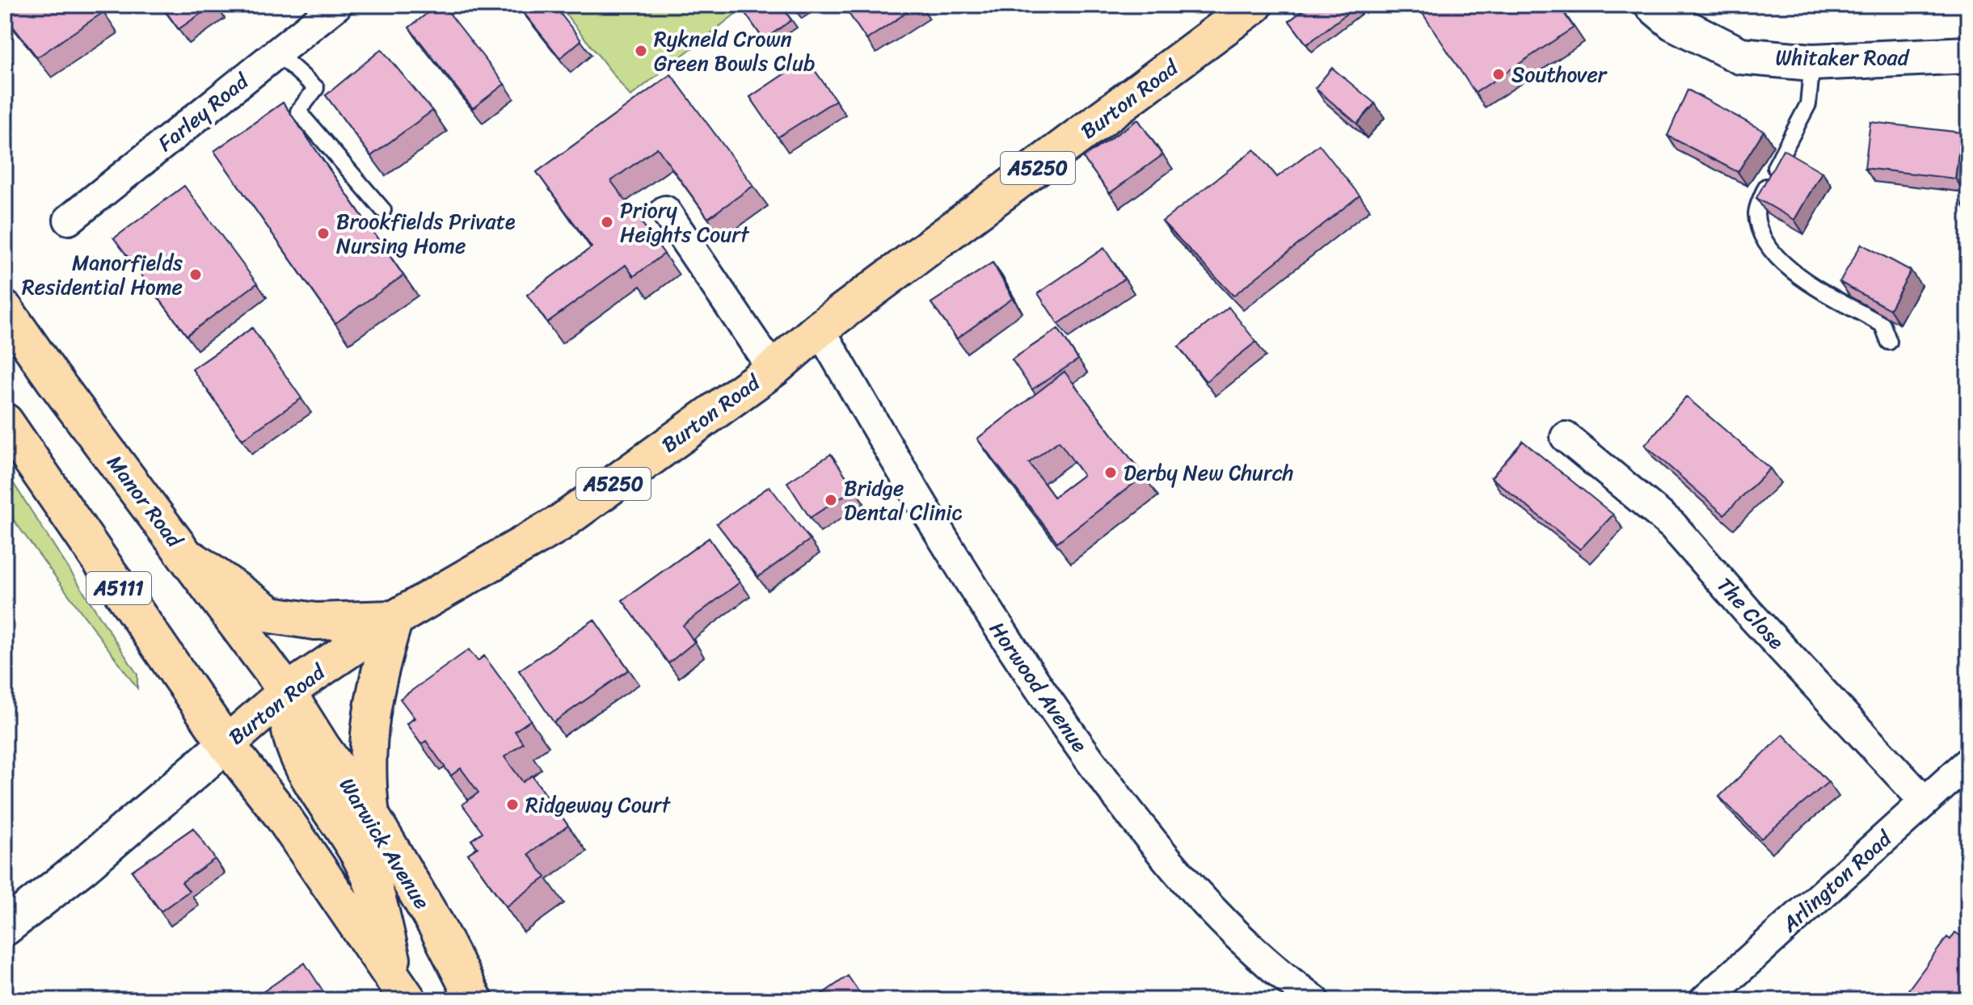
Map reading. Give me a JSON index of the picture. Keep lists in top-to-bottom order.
{
  "streets": {
    "main road": [
      "Burton Road",
      "A5250",
      "Manor Road",
      "A5111",
      "Warwick Avenue"
    ],
    "street": [
      "Whitaker Road",
      "Farley Road",
      "The Close",
      "Horwood Avenue",
      "Arlington Road"
    ]
  },
  "crossings": [
    ["Burton Road", "A5250"],
    ["Burton Road", "Manor Road"],
    ["Burton Road", "A5111"],
    ["Burton Road", "Horwood Avenue"],
    ["Burton Road", "Warwick Avenue"],
    ["A5250", "Manor Road"],
    ["Manor Road", "A5111"],
    ["Manor Road", "Warwick Avenue"],
    ["A5111", "Warwick Avenue"],
    ["The Close", "Arlington Road"]
  ],
  "places": [
    "Rykneld Crown Green Bowls Club",
    "Southover",
    "Priory Heights Court",
    "Brookfields Private Nursing Home",
    "Manorfields Residential Home",
    "Derby New Church",
    "Bridge Dental Clinic",
    "Ridgeway Court"
  ]
}
